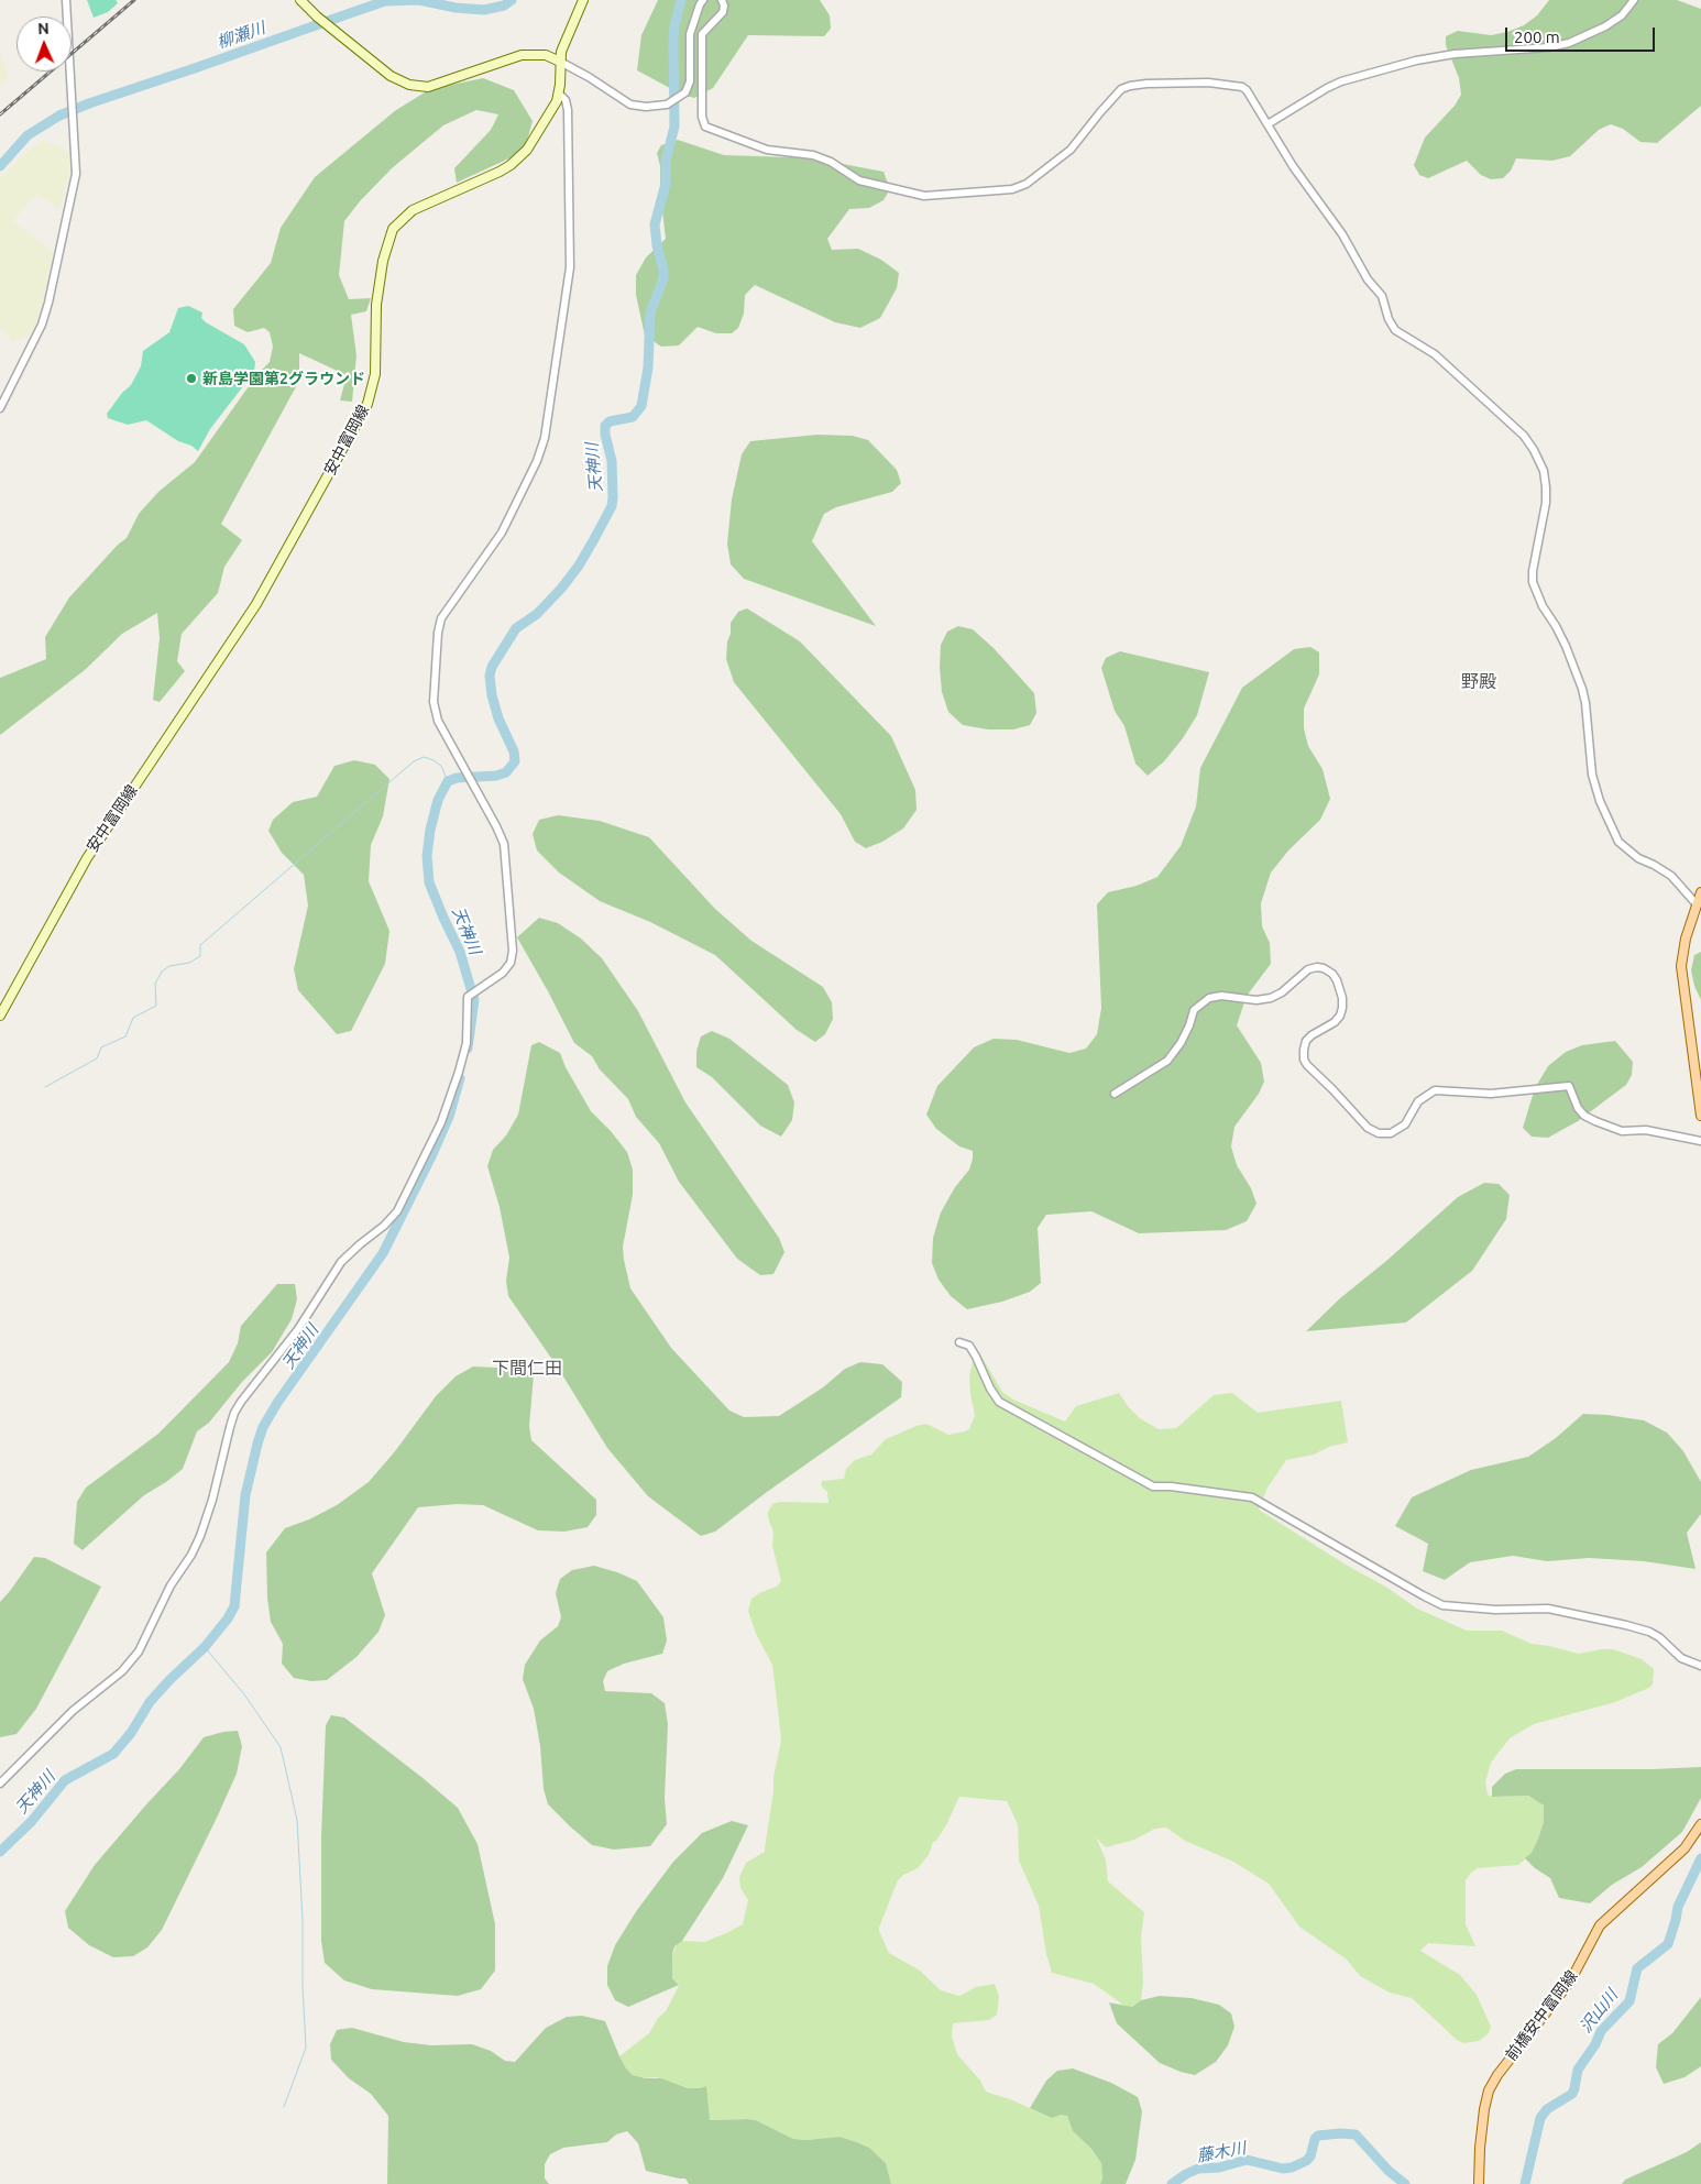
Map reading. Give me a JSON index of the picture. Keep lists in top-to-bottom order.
{
  "streets": {
    "main road": ["安中富岡線", "前橋安中富岡線"]
  },
  "districts": ["野殿", "下間仁田"],
  "water": [
    "柳瀬川",
    "天神川",
    "沢山川",
    "藤木川"
  ],
  "places": ["新島学園第2グラウンド"],
  "scale_bar": "200 m",
  "north": "top"
}
